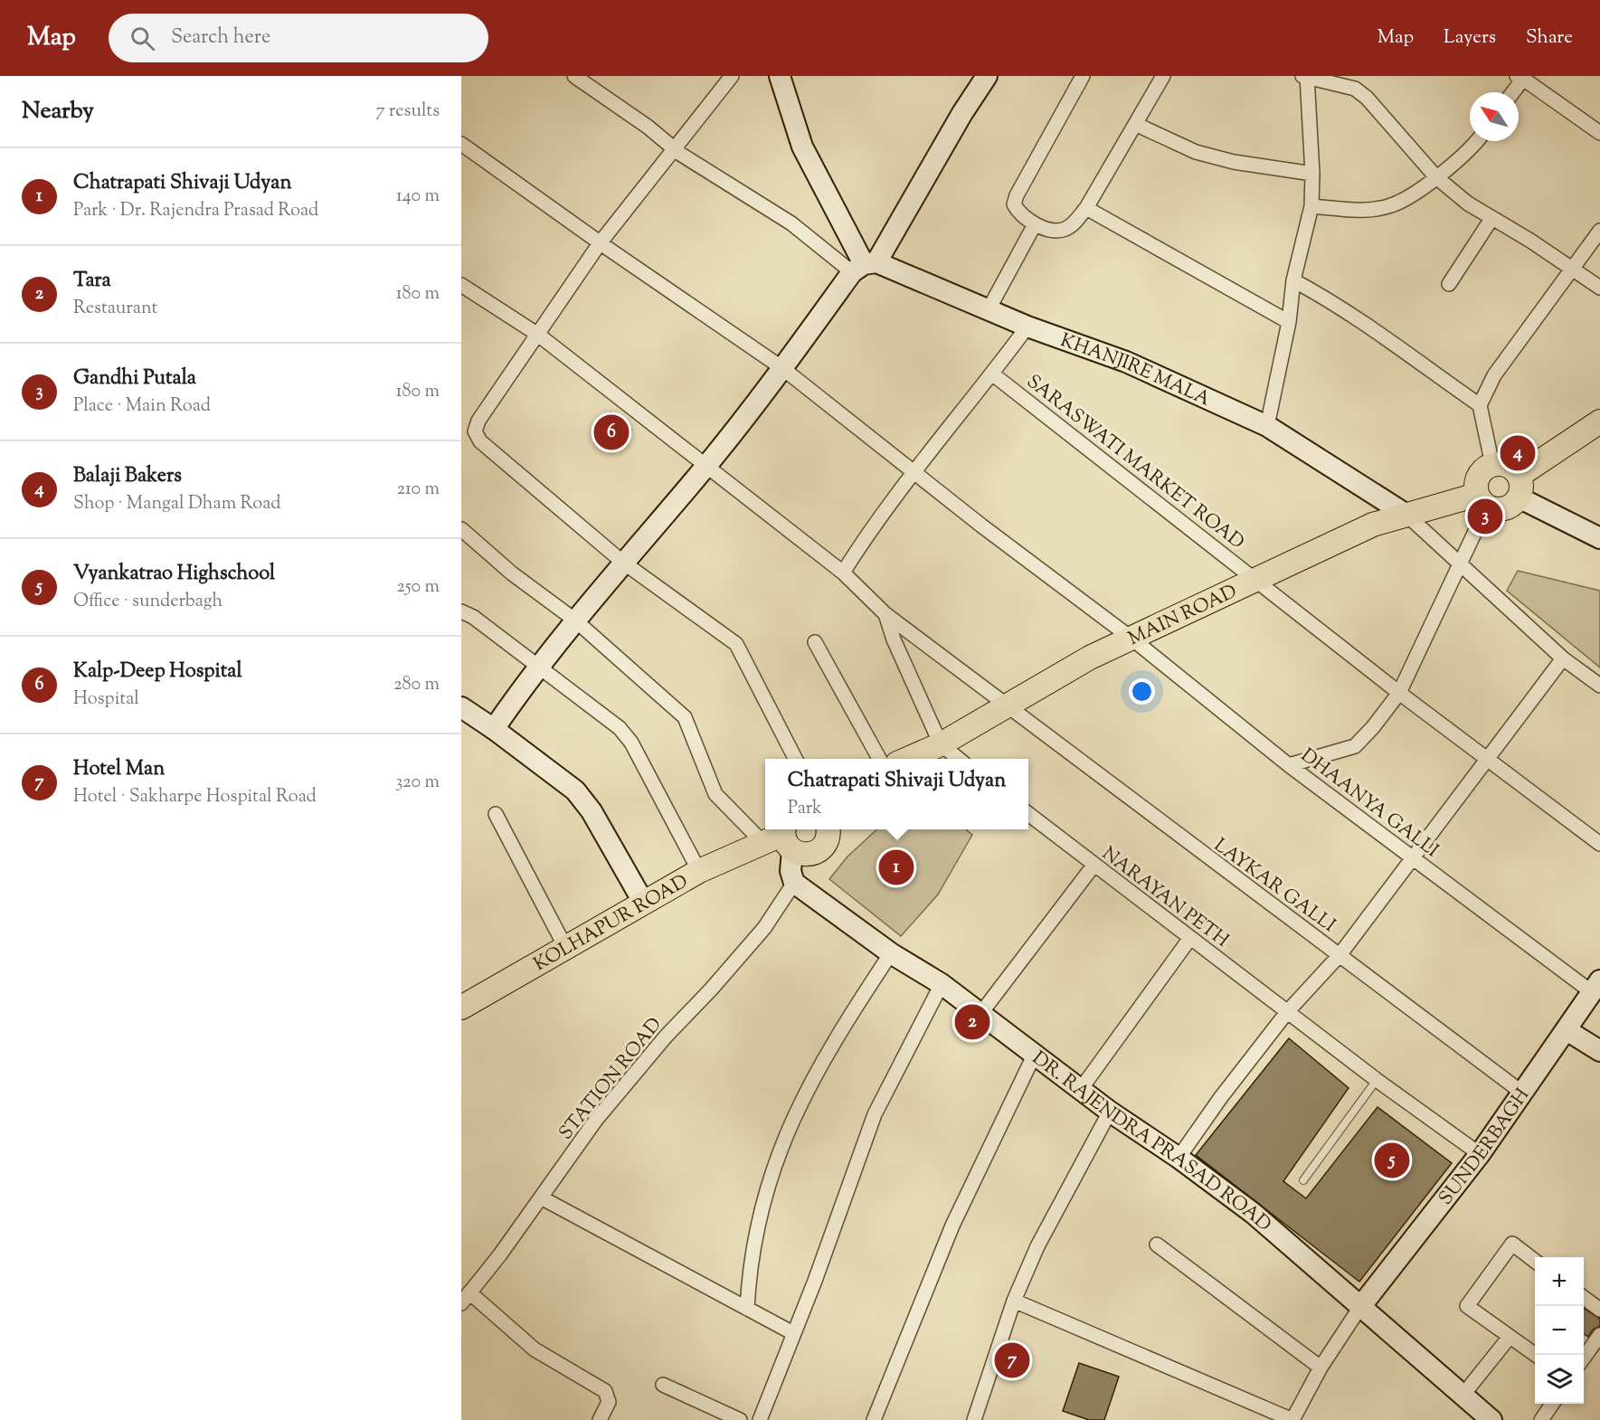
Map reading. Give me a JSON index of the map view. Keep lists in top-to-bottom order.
{
  "streets": {
    "main road": ["MAIN ROAD", "KOLHAPUR ROAD"],
    "street": [
      "KHANJIRE MALA",
      "SARASWATI MARKET ROAD",
      "DHAANYA GALLI",
      "LAYKAR GALLI",
      "NARAYAN PETH",
      "STATION ROAD",
      "DR. RAJENDRA PRASAD ROAD",
      "SUNDERBAGH"
    ]
  },
  "crossings": [
    ["KHANJIRE MALA", "MAIN ROAD"],
    ["SARASWATI MARKET ROAD", "MAIN ROAD"],
    ["MAIN ROAD", "DHAANYA GALLI"],
    ["MAIN ROAD", "LAYKAR GALLI"],
    ["DHAANYA GALLI", "SUNDERBAGH"],
    ["LAYKAR GALLI", "SUNDERBAGH"],
    ["NARAYAN PETH", "SUNDERBAGH"],
    ["STATION ROAD", "DR. RAJENDRA PRASAD ROAD"],
    ["DR. RAJENDRA PRASAD ROAD", "SUNDERBAGH"]
  ],
  "north": "top left",
  "page": {
    "header": "Map",
    "search": "Search here",
    "nav": ["Map", "Layers", "Share"],
    "heading": ["Nearby", "7 results"],
    "list": [
      {
        "mark": "1",
        "name": "Chatrapati Shivaji Udyan",
        "note": "Park · Dr. Rajendra Prasad Road",
        "value": "140 m"
      },
      {
        "mark": "2",
        "name": "Tara",
        "note": "Restaurant",
        "value": "180 m"
      },
      {
        "mark": "3",
        "name": "Gandhi Putala",
        "note": "Place · Main Road",
        "value": "180 m"
      },
      {
        "mark": "4",
        "name": "Balaji Bakers",
        "note": "Shop · Mangal Dham Road",
        "value": "210 m"
      },
      {
        "mark": "5",
        "name": "Vyankatrao Highschool",
        "note": "Office · sunderbagh",
        "value": "250 m"
      },
      {
        "mark": "6",
        "name": "Kalp-Deep Hospital",
        "note": "Hospital",
        "value": "280 m"
      },
      {
        "mark": "7",
        "name": "Hotel Man",
        "note": "Hotel · Sakharpe Hospital Road",
        "value": "320 m"
      }
    ],
    "pins": [
      "6",
      "4",
      "3",
      "1",
      "2",
      "5",
      "7"
    ],
    "popup": ["Chatrapati Shivaji Udyan", "Park"],
    "map_buttons": ["+", "−"]
  }
}
